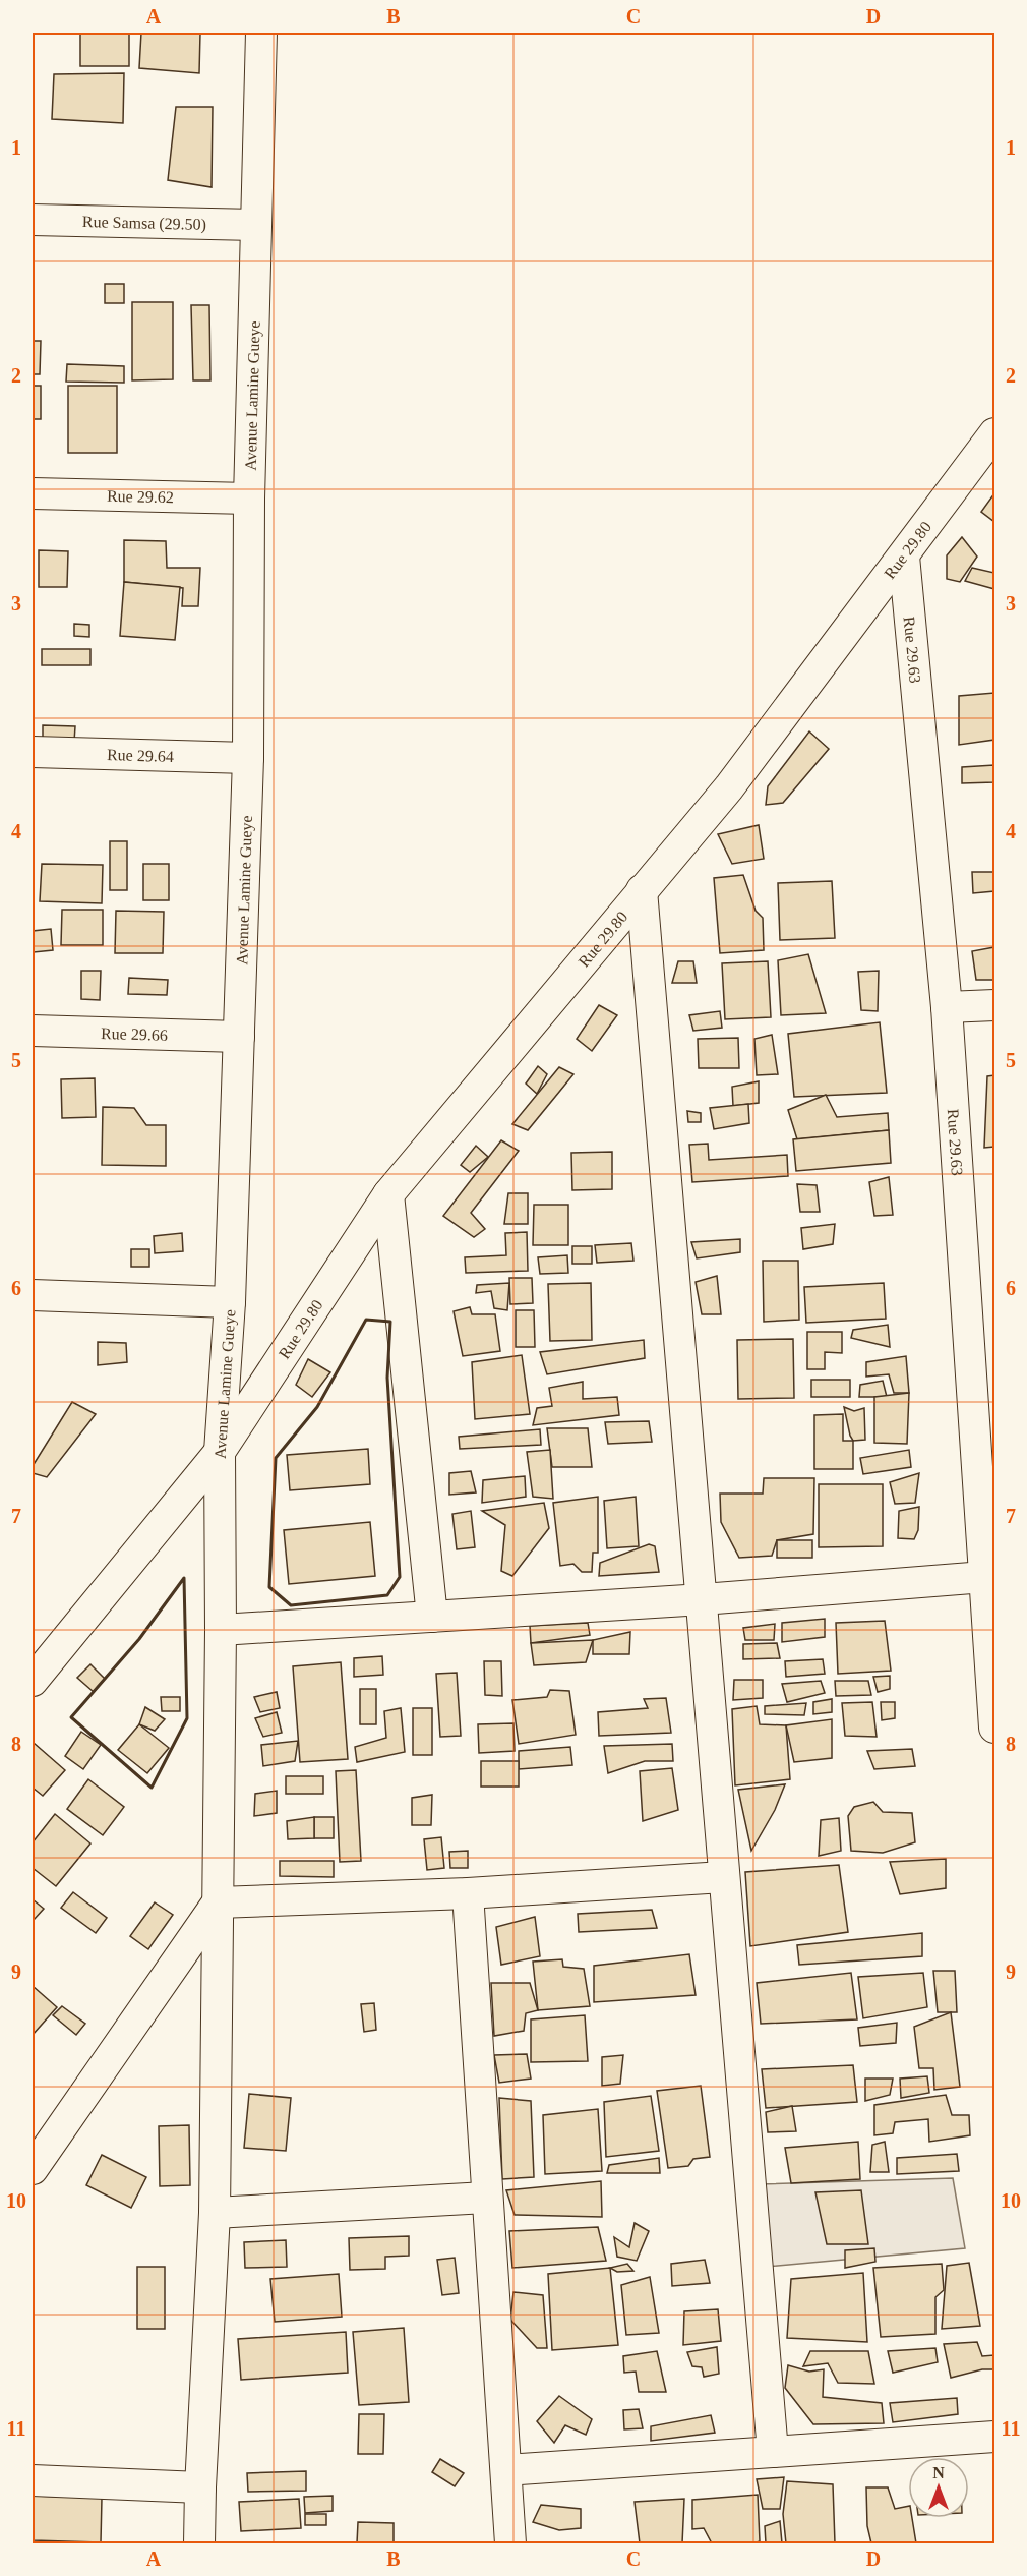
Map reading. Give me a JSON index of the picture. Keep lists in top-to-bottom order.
{
  "streets": {
    "street": [
      "Rue Samsa (29.50)",
      "Avenue Lamine Gueye",
      "Rue 29.62",
      "Rue 29.80",
      "Rue 29.63",
      "Rue 29.64",
      "Rue 29.66"
    ]
  },
  "crossings": [
    ["Rue Samsa (29.50)", "Avenue Lamine Gueye"],
    ["Avenue Lamine Gueye", "Rue 29.62"],
    ["Avenue Lamine Gueye", "Rue 29.80"],
    ["Avenue Lamine Gueye", "Rue 29.64"],
    ["Avenue Lamine Gueye", "Rue 29.66"],
    ["Rue 29.80", "Rue 29.63"]
  ],
  "north": "top",
  "grid": {
    "columns": [
      "A",
      "B",
      "C",
      "D"
    ],
    "rows": [
      "1",
      "2",
      "3",
      "4",
      "5",
      "6",
      "7",
      "8",
      "9",
      "10",
      "11"
    ]
  }
}
